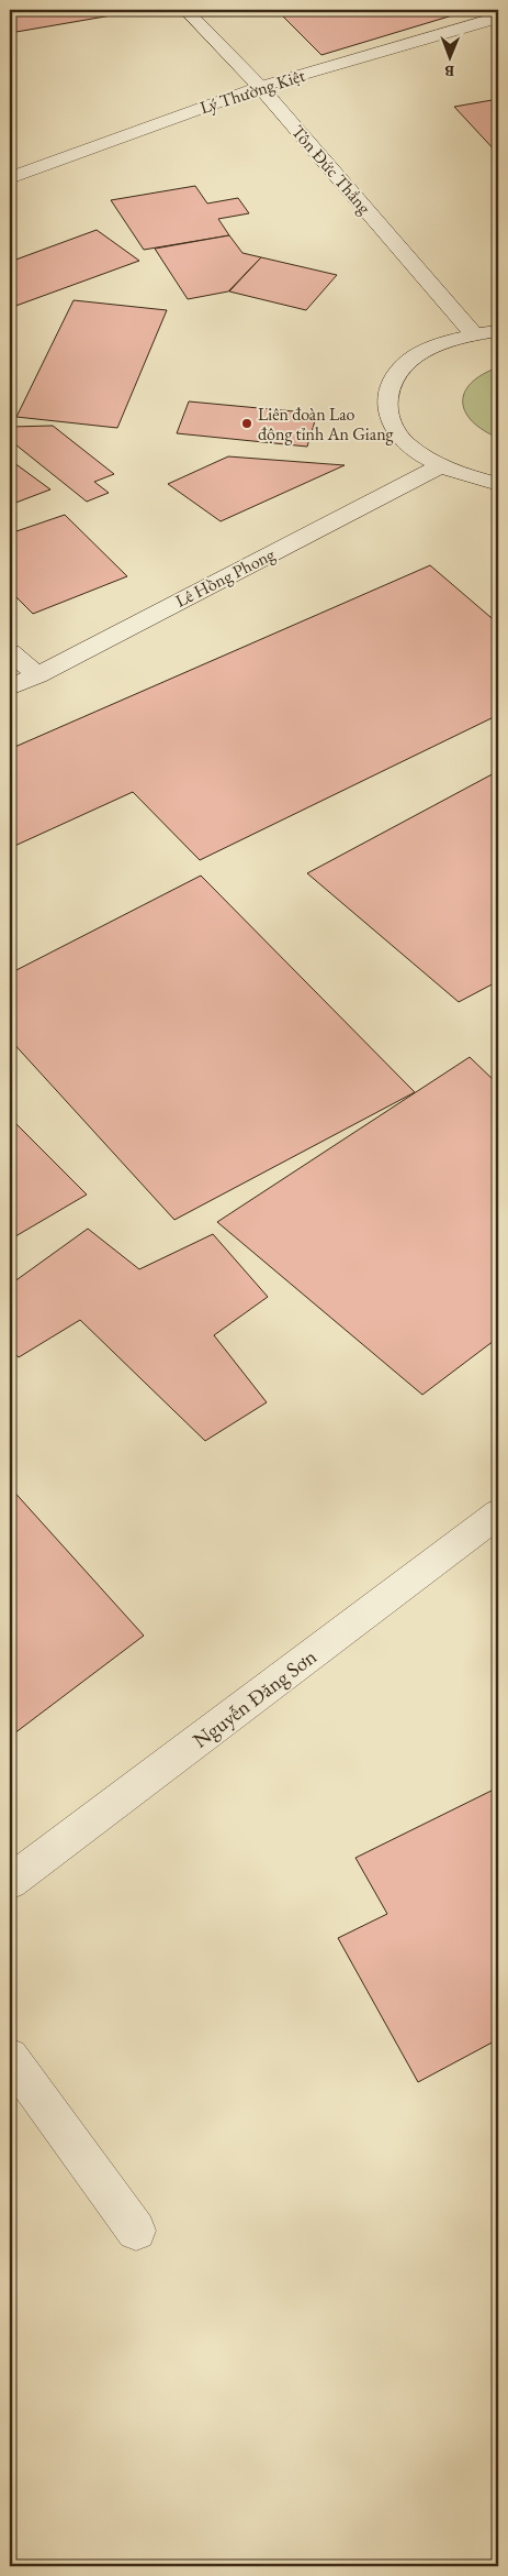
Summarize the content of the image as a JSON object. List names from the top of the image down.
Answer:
{
  "streets": {
    "street": [
      "Lý Thường Kiệt",
      "Tôn Đức Thắng",
      "Lê Hồng Phong",
      "Nguyễn Đăng Sơn"
    ]
  },
  "crossings": [
    ["Lý Thường Kiệt", "Tôn Đức Thắng"]
  ],
  "places": ["Liên đoàn Lao động tỉnh An Giang"],
  "north": "bottom"
}
